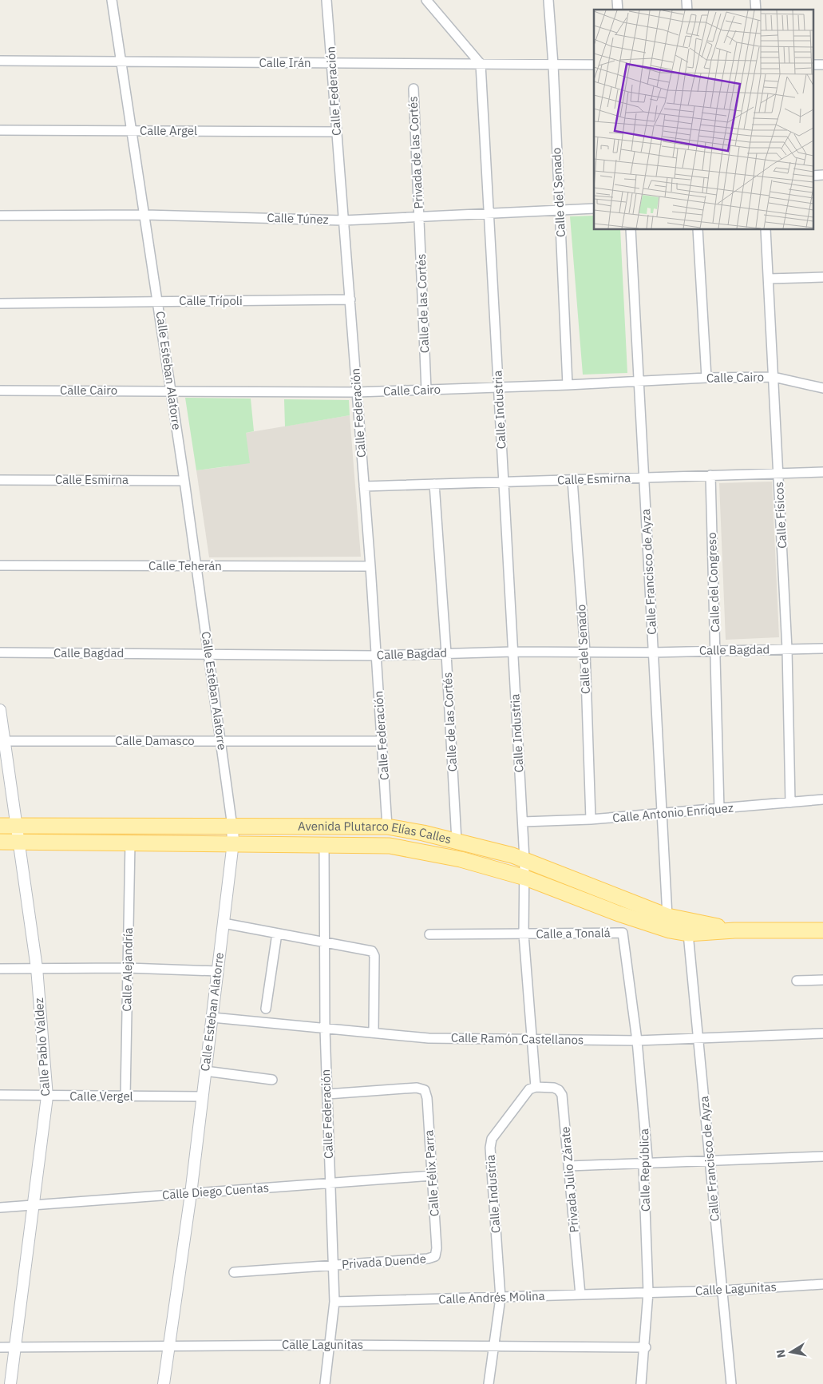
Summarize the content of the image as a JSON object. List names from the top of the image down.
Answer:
{
  "streets": {
    "main road": ["Avenida Plutarco Elías Calles"],
    "street": [
      "Calle Irán",
      "Calle Federación",
      "Calle Argel",
      "Privada de las Cortés",
      "Calle del Senado",
      "Calle Túnez",
      "Calle Trípoli",
      "Calle de las Cortés",
      "Calle Esteban Alatorre",
      "Calle Cairo",
      "Calle Industria",
      "Calle Esmirna",
      "Calle Físicos",
      "Calle Teherán",
      "Calle Francisco de Ayza",
      "Calle del Congreso",
      "Calle Bagdad",
      "Calle Damasco",
      "Calle Antonio Enríquez",
      "Calle a Tonalá",
      "Calle Alejandría",
      "Calle Ramón Castellanos",
      "Calle Pablo Valdez",
      "Calle Vergel",
      "Calle República",
      "Calle Félix Parra",
      "Privada Julio Zárate",
      "Calle Diego Cuentas",
      "Privada Duende",
      "Calle Lagunitas",
      "Calle Andrés Molina"
    ]
  },
  "crossings": [
    ["Calle Irán", "Calle Federación"],
    ["Calle Irán", "Calle del Senado"],
    ["Calle Irán", "Calle Esteban Alatorre"],
    ["Calle Irán", "Calle Industria"],
    ["Calle Federación", "Calle Argel"],
    ["Calle Federación", "Calle Túnez"],
    ["Calle Federación", "Calle Trípoli"],
    ["Calle Federación", "Calle Cairo"],
    ["Calle Federación", "Calle Esmirna"],
    ["Calle Federación", "Calle Teherán"],
    ["Calle Federación", "Calle Bagdad"],
    ["Calle Federación", "Calle Damasco"],
    ["Calle Federación", "Avenida Plutarco Elías Calles"],
    ["Calle Federación", "Calle Ramón Castellanos"],
    ["Calle Federación", "Calle Félix Parra"],
    ["Calle Federación", "Calle Diego Cuentas"],
    ["Calle Federación", "Privada Duende"],
    ["Calle Federación", "Calle Lagunitas"],
    ["Calle Federación", "Calle Andrés Molina"],
    ["Calle Argel", "Calle Esteban Alatorre"],
    ["Privada de las Cortés", "Calle Túnez"],
    ["Privada de las Cortés", "Calle de las Cortés"],
    ["Calle del Senado", "Calle Túnez"],
    ["Calle del Senado", "Calle Cairo"],
    ["Calle del Senado", "Calle Esmirna"],
    ["Calle del Senado", "Calle Bagdad"],
    ["Calle del Senado", "Calle Antonio Enríquez"],
    ["Calle Túnez", "Calle de las Cortés"],
    ["Calle Túnez", "Calle Esteban Alatorre"],
    ["Calle Túnez", "Calle Industria"],
    ["Calle Trípoli", "Calle Esteban Alatorre"],
    ["Calle de las Cortés", "Calle Cairo"],
    ["Calle de las Cortés", "Calle Esmirna"],
    ["Calle de las Cortés", "Calle Bagdad"],
    ["Calle de las Cortés", "Avenida Plutarco Elías Calles"],
    ["Calle Esteban Alatorre", "Calle Cairo"],
    ["Calle Esteban Alatorre", "Calle Esmirna"],
    ["Calle Esteban Alatorre", "Calle Teherán"],
    ["Calle Esteban Alatorre", "Calle Bagdad"],
    ["Calle Esteban Alatorre", "Calle Damasco"],
    ["Calle Esteban Alatorre", "Avenida Plutarco Elías Calles"],
    ["Calle Esteban Alatorre", "Calle Ramón Castellanos"],
    ["Calle Esteban Alatorre", "Calle Vergel"],
    ["Calle Esteban Alatorre", "Calle Diego Cuentas"],
    ["Calle Esteban Alatorre", "Calle Lagunitas"],
    ["Calle Cairo", "Calle Industria"],
    ["Calle Cairo", "Calle Físicos"],
    ["Calle Cairo", "Calle Francisco de Ayza"],
    ["Calle Industria", "Calle Esmirna"],
    ["Calle Industria", "Calle Bagdad"],
    ["Calle Industria", "Calle Antonio Enríquez"],
    ["Calle Industria", "Avenida Plutarco Elías Calles"],
    ["Calle Industria", "Calle a Tonalá"],
    ["Calle Industria", "Calle Ramón Castellanos"],
    ["Calle Industria", "Privada Julio Zárate"],
    ["Calle Industria", "Calle Lagunitas"],
    ["Calle Industria", "Calle Andrés Molina"],
    ["Calle Esmirna", "Calle Físicos"],
    ["Calle Esmirna", "Calle Francisco de Ayza"],
    ["Calle Esmirna", "Calle del Congreso"],
    ["Calle Físicos", "Calle Bagdad"],
    ["Calle Físicos", "Calle Antonio Enríquez"],
    ["Calle Francisco de Ayza", "Calle Bagdad"],
    ["Calle Francisco de Ayza", "Calle Antonio Enríquez"],
    ["Calle Francisco de Ayza", "Avenida Plutarco Elías Calles"],
    ["Calle Francisco de Ayza", "Calle Ramón Castellanos"],
    ["Calle Francisco de Ayza", "Calle Lagunitas"],
    ["Calle del Congreso", "Calle Bagdad"],
    ["Calle del Congreso", "Calle Antonio Enríquez"],
    ["Calle Damasco", "Calle Pablo Valdez"],
    ["Avenida Plutarco Elías Calles", "Calle Alejandría"],
    ["Avenida Plutarco Elías Calles", "Calle Pablo Valdez"],
    ["Calle a Tonalá", "Calle República"],
    ["Calle Alejandría", "Calle Vergel"],
    ["Calle Ramón Castellanos", "Calle República"],
    ["Calle Pablo Valdez", "Calle Vergel"],
    ["Calle Pablo Valdez", "Calle Diego Cuentas"],
    ["Calle Pablo Valdez", "Calle Lagunitas"],
    ["Calle República", "Calle Lagunitas"],
    ["Calle República", "Calle Andrés Molina"],
    ["Calle Félix Parra", "Calle Diego Cuentas"],
    ["Calle Félix Parra", "Privada Duende"],
    ["Privada Julio Zárate", "Calle Andrés Molina"],
    ["Calle Lagunitas", "Calle Andrés Molina"]
  ],
  "north": "left"
}
